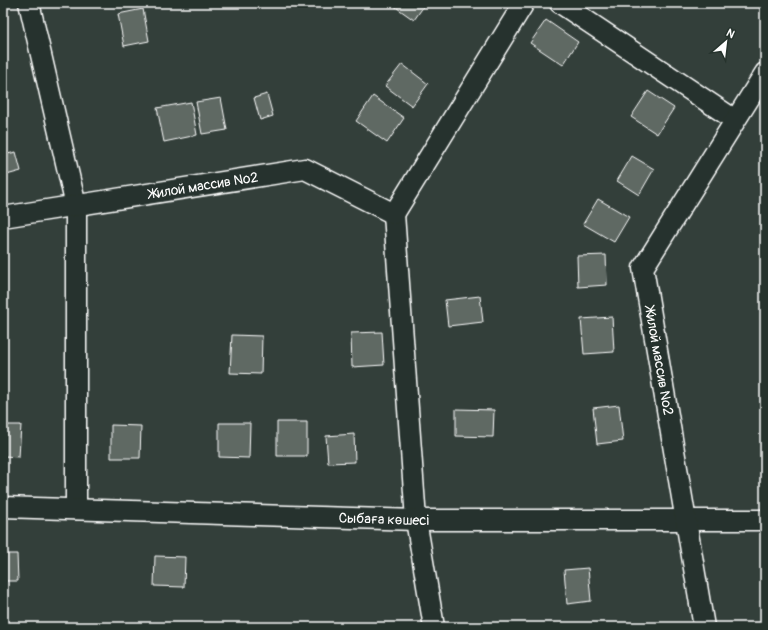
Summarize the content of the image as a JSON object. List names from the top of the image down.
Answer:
{
  "streets": {
    "street": ["Жилой массив №2", "Сыбаға көшесі"]
  },
  "crossings": [
    ["Жилой массив №2", "Сыбаға көшесі"]
  ],
  "north": "top right"
}
